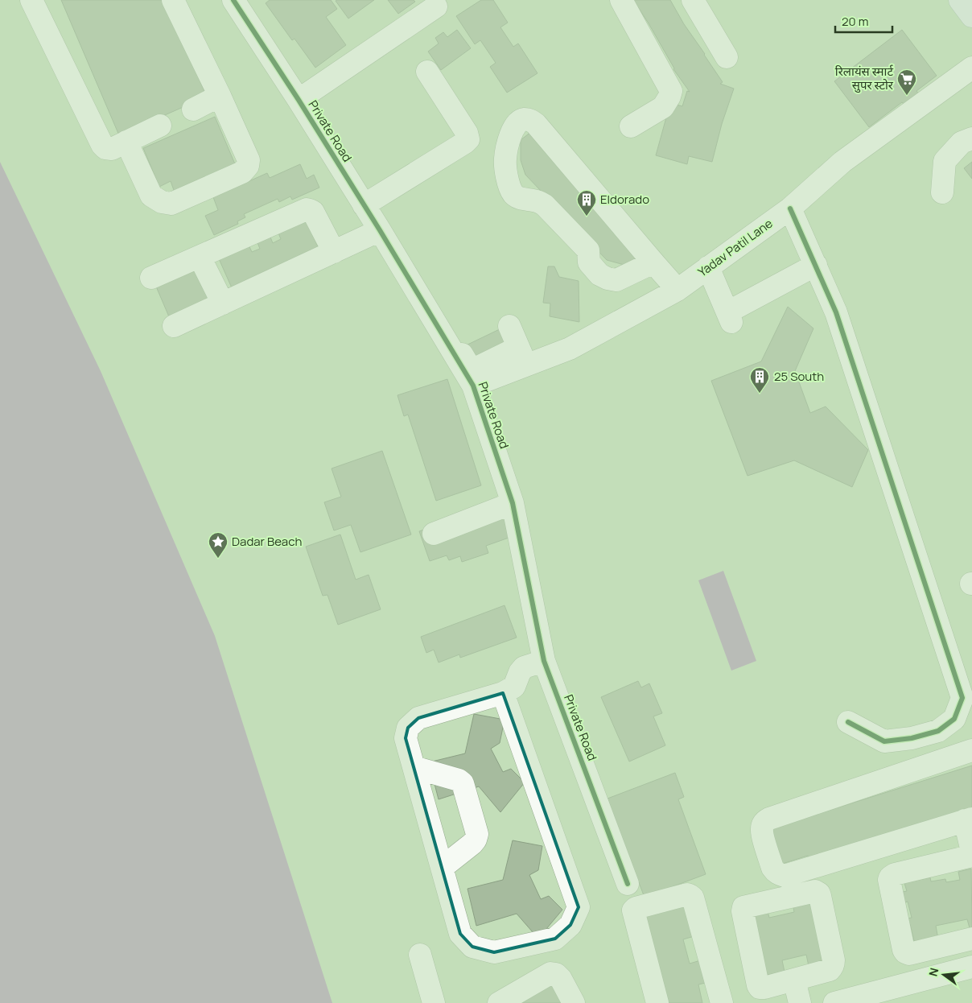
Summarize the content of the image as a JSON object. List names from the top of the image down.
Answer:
{
  "streets": {
    "street": ["Private Road", "Yadav Patil Lane"]
  },
  "crossings": [
    ["Private Road", "Yadav Patil Lane"]
  ],
  "places": {
    "supermarket": ["रिलायंस स्मार्ट सुपर स्टोर"],
    "building": ["Eldorado", "25 South"],
    "place": ["Dadar Beach"]
  },
  "scale_bar": "20 m",
  "north": "left"
}
